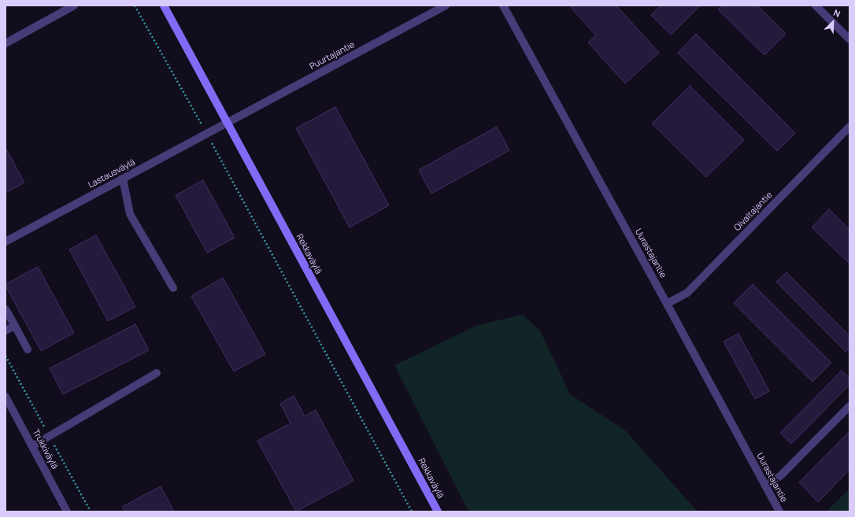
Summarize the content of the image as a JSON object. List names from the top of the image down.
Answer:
{
  "streets": {
    "street": [
      "Puurtajantie",
      "Lastausväylä",
      "Oivaltajantie",
      "Uurastajantie",
      "Rekkaväylä",
      "Trukkiväylä"
    ]
  },
  "crossings": [
    ["Puurtajantie", "Lastausväylä"],
    ["Puurtajantie", "Rekkaväylä"],
    ["Lastausväylä", "Rekkaväylä"],
    ["Oivaltajantie", "Uurastajantie"]
  ],
  "north": "top right"
}
